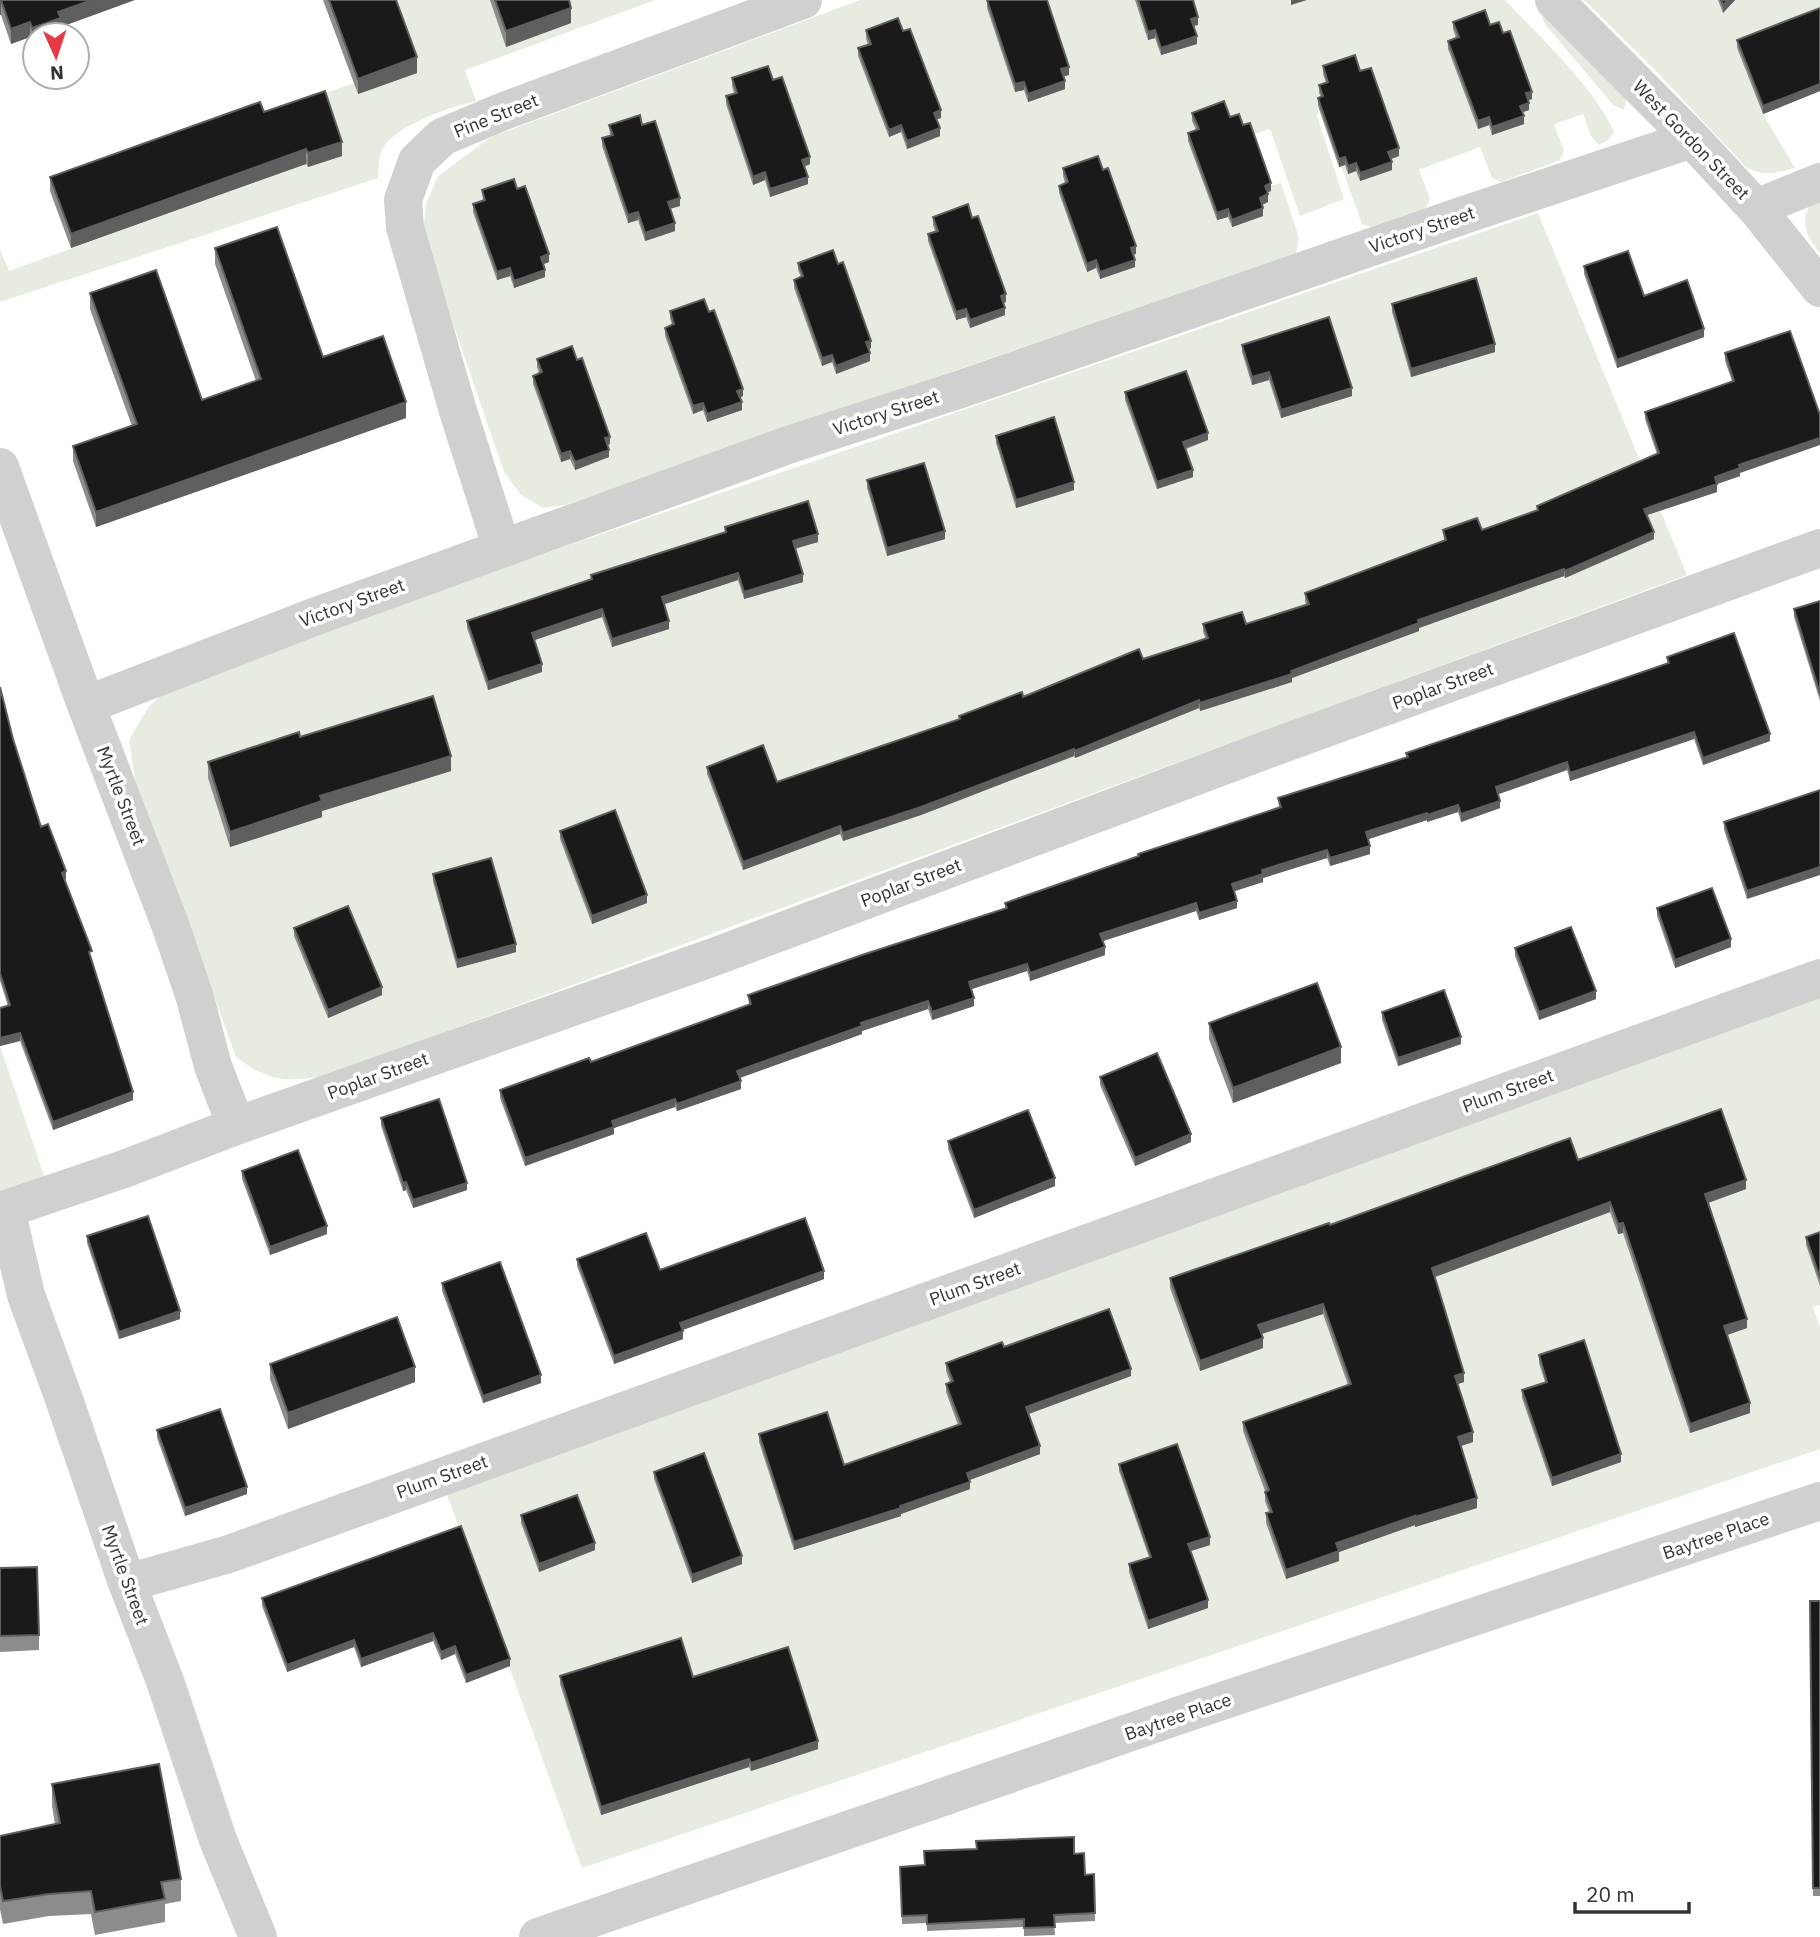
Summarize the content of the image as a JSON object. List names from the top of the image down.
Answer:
{
  "streets": {
    "street": [
      "Pine Street",
      "West Gordon Street",
      "Victory Street",
      "Poplar Street",
      "Myrtle Street",
      "Plum Street",
      "Baytree Place"
    ]
  },
  "crossings": [
    ["Pine Street", "Victory Street"],
    ["West Gordon Street", "Victory Street"],
    ["Victory Street", "Myrtle Street"],
    ["Poplar Street", "Myrtle Street"],
    ["Myrtle Street", "Plum Street"]
  ],
  "scale_bar": "20 m",
  "north": "bottom"
}
